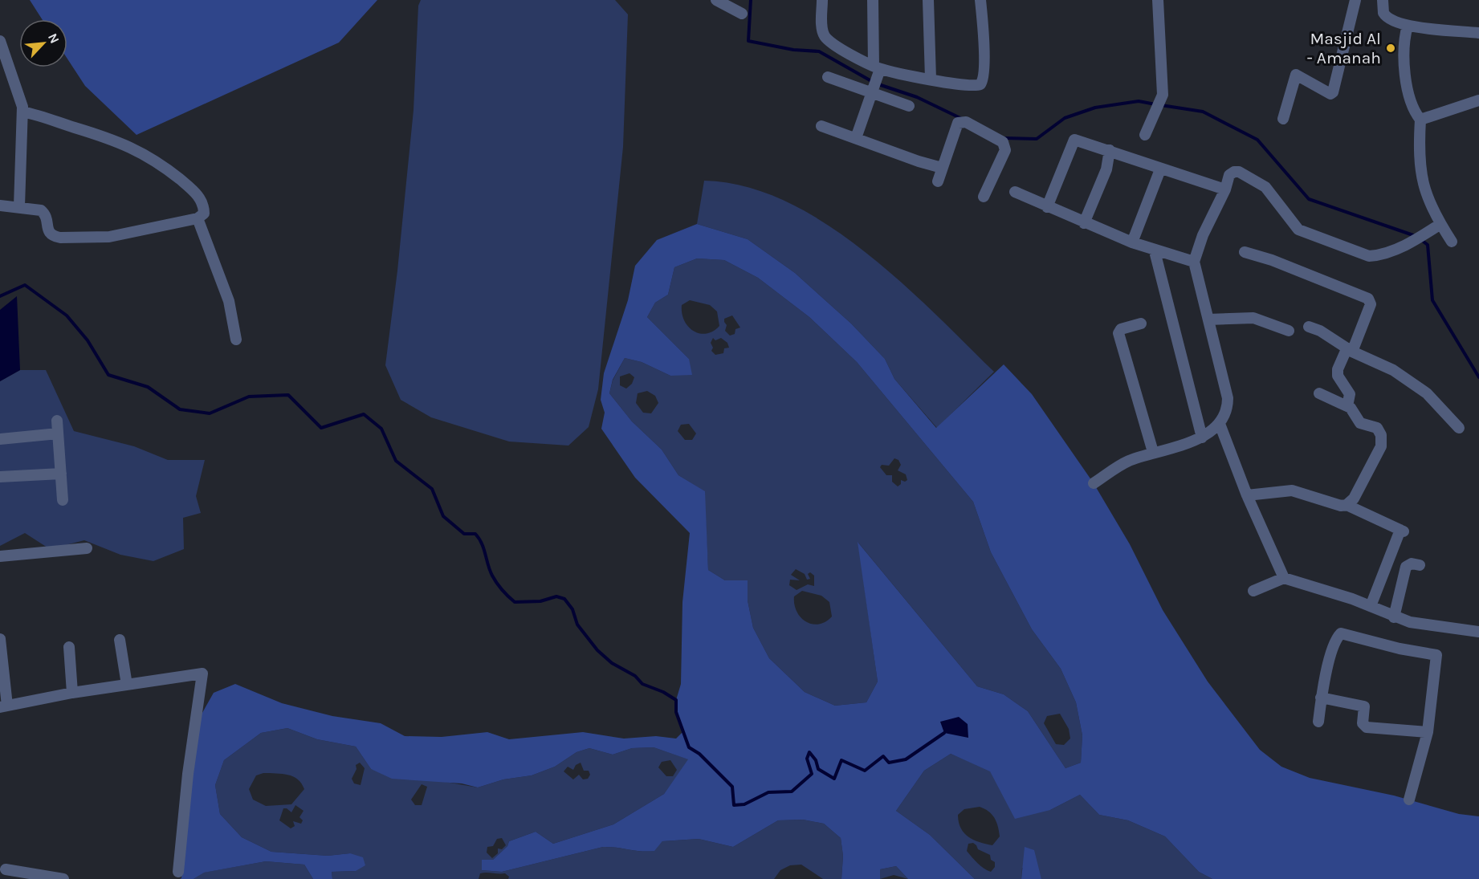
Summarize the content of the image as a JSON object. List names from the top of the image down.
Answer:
{
  "places": ["Masjid Al - Amanah"],
  "north": "top right"
}
